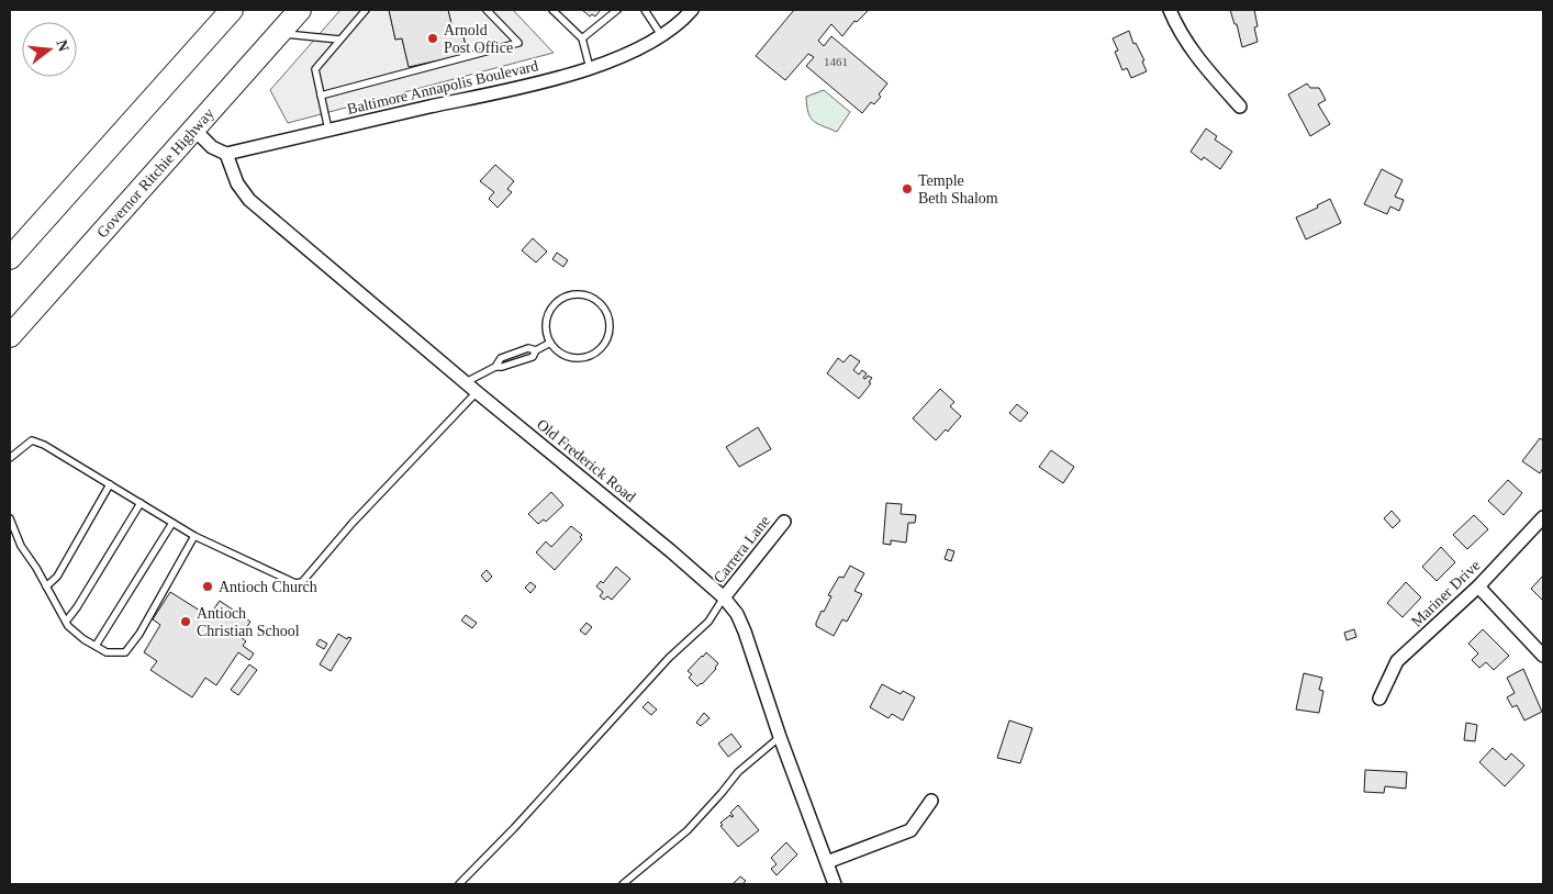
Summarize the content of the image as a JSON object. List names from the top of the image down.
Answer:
{
  "streets": {
    "highway": ["Governor Ritchie Highway"],
    "street": [
      "Baltimore Annapolis Boulevard",
      "Old Frederick Road",
      "Carrera Lane",
      "Mariner Drive"
    ]
  },
  "crossings": [
    ["Baltimore Annapolis Boulevard", "Old Frederick Road"],
    ["Old Frederick Road", "Carrera Lane"]
  ],
  "places": [
    "Arnold Post Office",
    "Temple Beth Shalom",
    "Antioch Church",
    "Antioch Christian School"
  ],
  "house_numbers": ["1461"],
  "north": "right"
}
